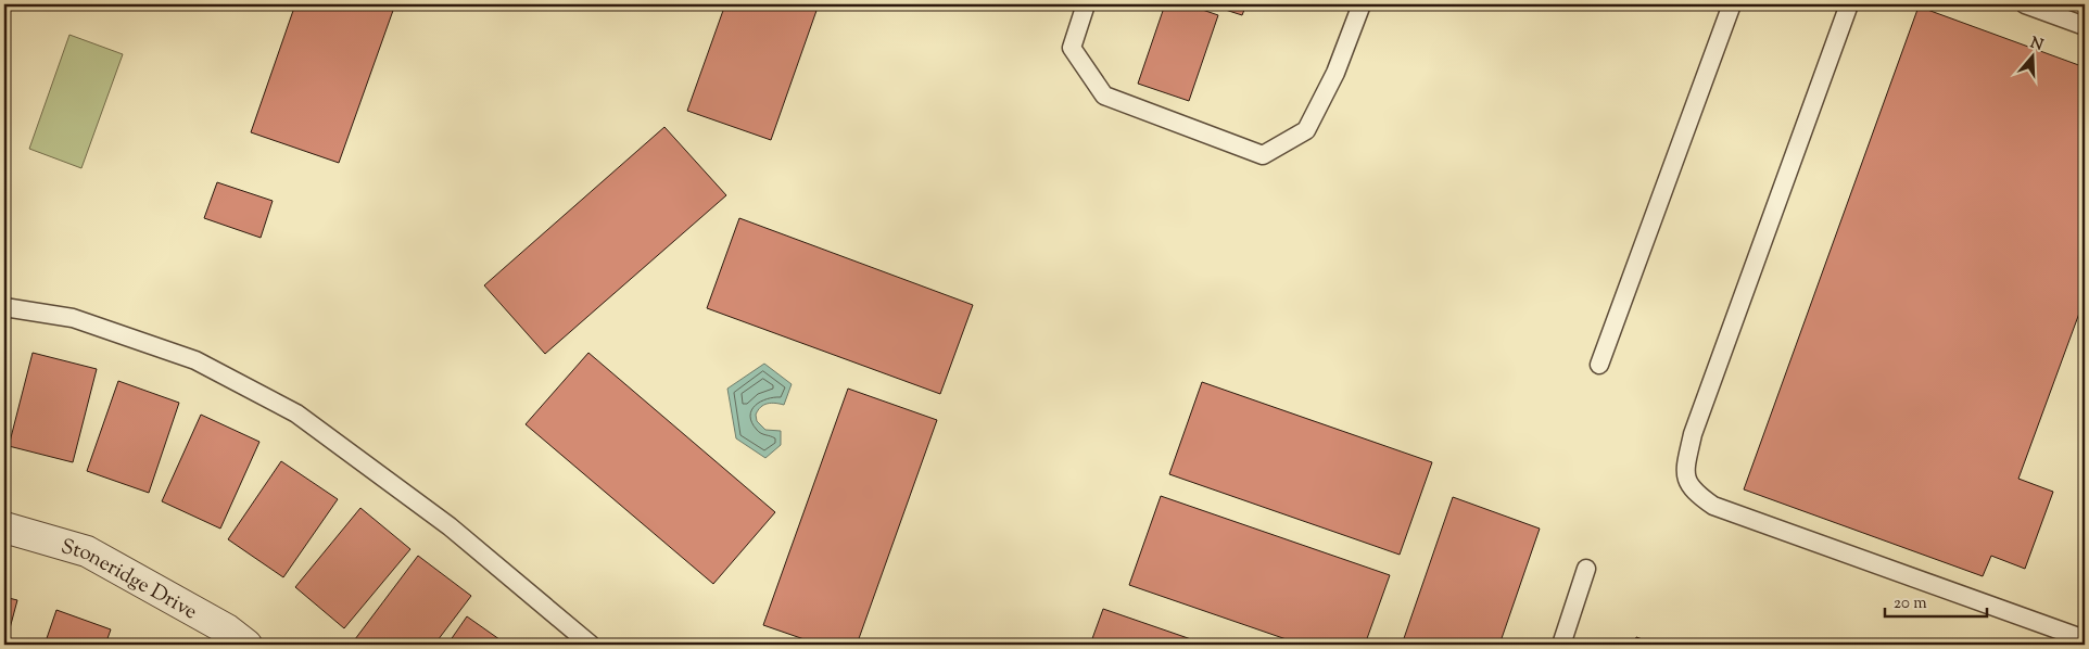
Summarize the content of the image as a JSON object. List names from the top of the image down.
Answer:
{
  "streets": {
    "street": ["Stoneridge Drive"]
  },
  "scale_bar": "20 m",
  "north": "top"
}
